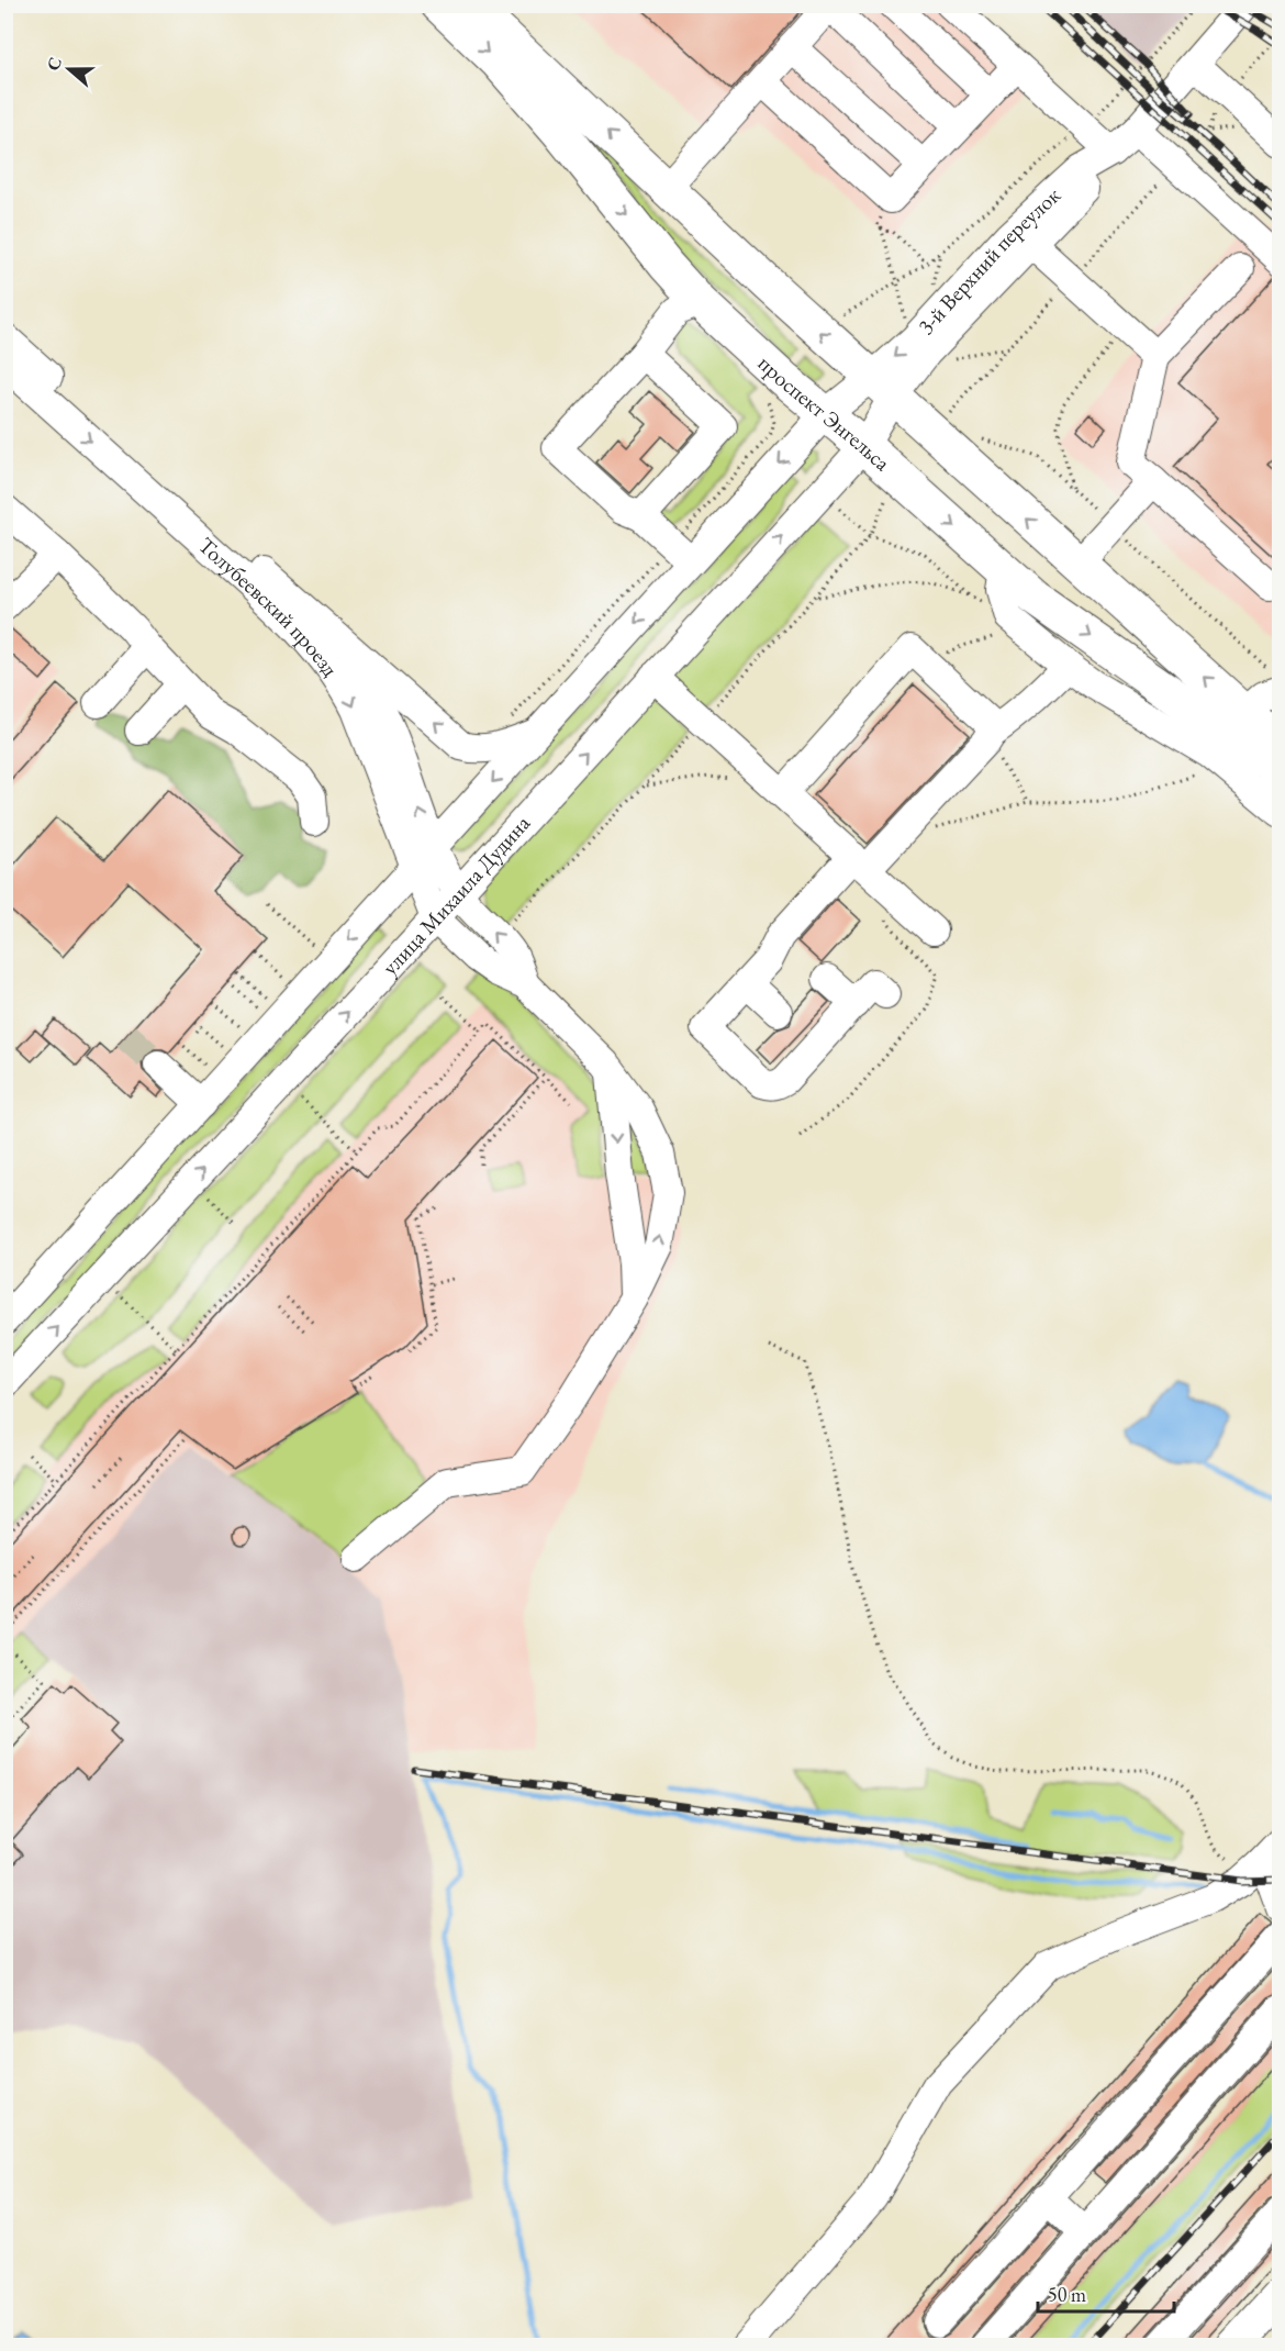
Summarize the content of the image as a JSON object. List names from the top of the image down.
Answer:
{
  "streets": {
    "main road": ["проспект Энгельса"],
    "street": ["3-й Верхний переулок", "Толубеевский проезд", "улица Михаила Дудина"]
  },
  "crossings": [
    ["3-й Верхний переулок", "проспект Энгельса"],
    ["3-й Верхний переулок", "улица Михаила Дудина"],
    ["проспект Энгельса", "улица Михаила Дудина"],
    ["Толубеевский проезд", "улица Михаила Дудина"]
  ],
  "scale_bar": "50 m",
  "north": "left"
}
